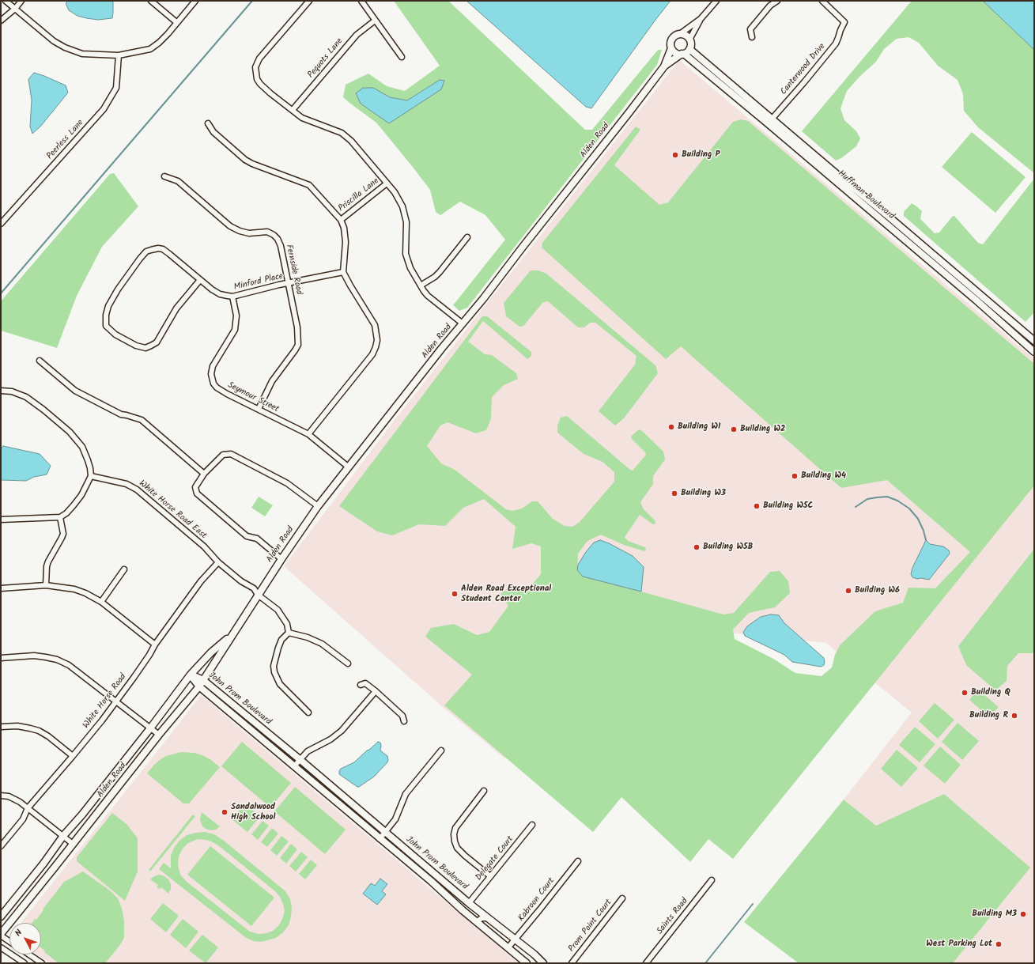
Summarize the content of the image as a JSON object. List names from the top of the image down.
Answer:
{
  "streets": {
    "street": [
      "Pequots Lane",
      "Canterwood Drive",
      "Peerless Lane",
      "Alden Road",
      "Priscilla Lane",
      "Huffman Boulevard",
      "Fernside Road",
      "Minford Place",
      "Seymour Street",
      "White Horse Road East",
      "John Prom Boulevard",
      "White Horse Road",
      "Delegate Court",
      "Kabroon Court",
      "Saints Road",
      "Prom Point Court"
    ]
  },
  "crossings": [
    ["Canterwood Drive", "Huffman Boulevard"],
    ["Alden Road", "Huffman Boulevard"],
    ["Alden Road", "Seymour Street"],
    ["Alden Road", "White Horse Road East"],
    ["Alden Road", "John Prom Boulevard"],
    ["Fernside Road", "Minford Place"],
    ["Fernside Road", "Seymour Street"],
    ["Minford Place", "Seymour Street"],
    ["White Horse Road East", "White Horse Road"],
    ["John Prom Boulevard", "Delegate Court"],
    ["John Prom Boulevard", "Kabroon Court"]
  ],
  "places": [
    "Building P",
    "Building W1",
    "Building W2",
    "Building W4",
    "Building W3",
    "Building W5C",
    "Building W5B",
    "Building W6",
    "Alden Road Exceptional Student Center",
    "Building Q",
    "Building R",
    "Sandalwood High School",
    "Building M3",
    "West Parking Lot"
  ],
  "north": "top left"
}
